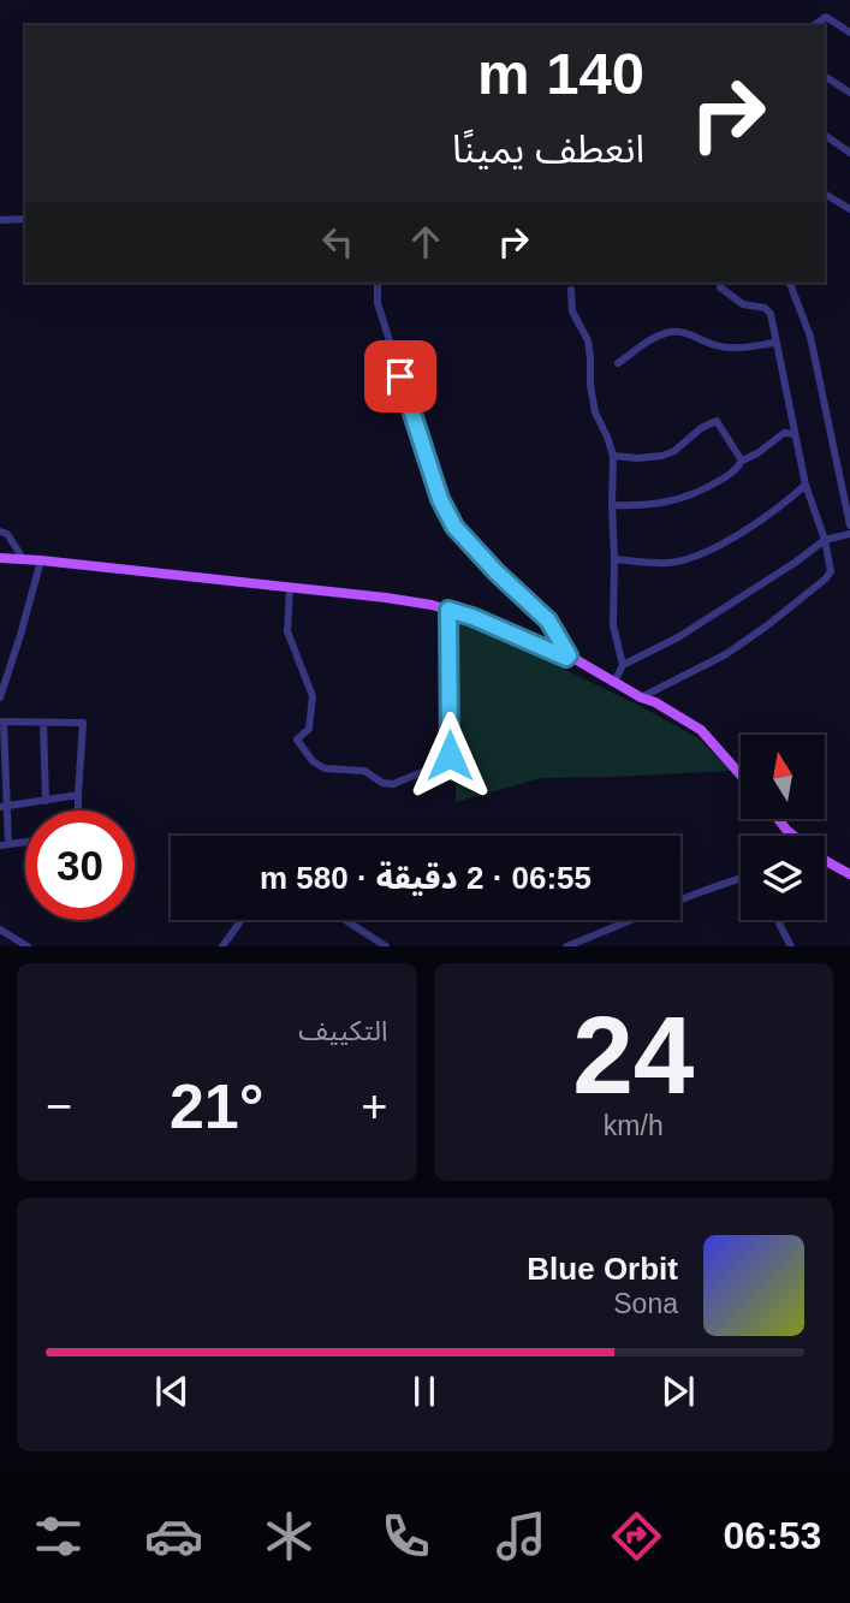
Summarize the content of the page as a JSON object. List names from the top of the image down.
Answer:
{
  "north": "top",
  "page": {
    "turn": ["140 m", "انعطف يمينًا"],
    "limit": "30",
    "trip": "06:55 · 2 دقيقة · 580 m",
    "tile": [
      ["24", "km/h"],
      "التكييف"
    ],
    "heat": ["−", "21°", "+"],
    "song": ["Blue Orbit", "Sona"],
    "tabs": "06:53"
  }
}
